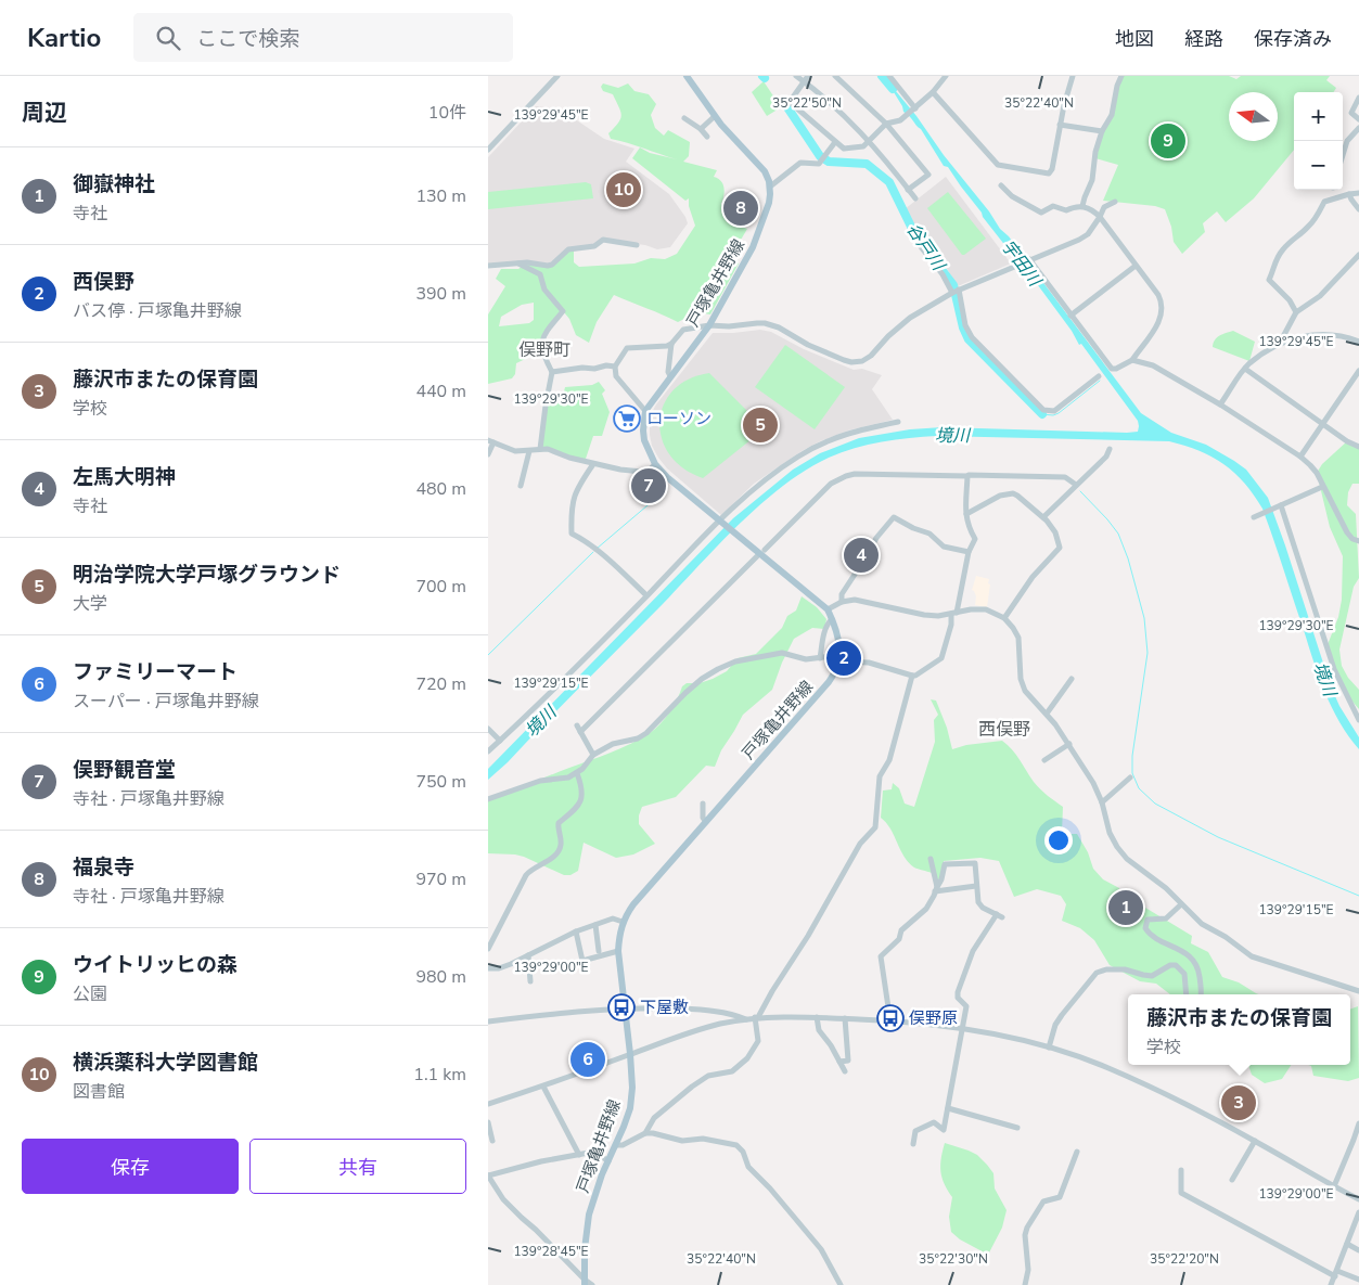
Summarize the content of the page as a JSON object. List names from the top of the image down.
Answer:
{
  "streets": {
    "main road": ["戸塚亀井野線"]
  },
  "districts": ["俣野町", "西俣野"],
  "water": ["谷戸川", "宇田川", "境川"],
  "places": {
    "supermarket": ["ローソン"],
    "bus stop": ["下屋敷", "俣野原"]
  },
  "north": "left",
  "page": {
    "header": "Kartio",
    "search": "ここで検索",
    "nav": ["地図", "経路", "保存済み"],
    "heading": ["周辺", "10件"],
    "map_buttons": ["+", "−"],
    "pins": [
      "9",
      "10",
      "8",
      "5",
      "7",
      "4",
      "2",
      "1",
      "6",
      "3"
    ],
    "list": [
      {
        "mark": "1",
        "name": "御嶽神社",
        "note": "寺社",
        "value": "130 m"
      },
      {
        "mark": "2",
        "name": "西俣野",
        "note": "バス停 · 戸塚亀井野線",
        "value": "390 m"
      },
      {
        "mark": "3",
        "name": "藤沢市またの保育園",
        "note": "学校",
        "value": "440 m"
      },
      {
        "mark": "4",
        "name": "左馬大明神",
        "note": "寺社",
        "value": "480 m"
      },
      {
        "mark": "5",
        "name": "明治学院大学戸塚グラウンド",
        "note": "大学",
        "value": "700 m"
      },
      {
        "mark": "6",
        "name": "ファミリーマート",
        "note": "スーパー · 戸塚亀井野線",
        "value": "720 m"
      },
      {
        "mark": "7",
        "name": "俣野観音堂",
        "note": "寺社 · 戸塚亀井野線",
        "value": "750 m"
      },
      {
        "mark": "8",
        "name": "福泉寺",
        "note": "寺社 · 戸塚亀井野線",
        "value": "970 m"
      },
      {
        "mark": "9",
        "name": "ウイトリッヒの森",
        "note": "公園",
        "value": "980 m"
      },
      {
        "mark": "10",
        "name": "横浜薬科大学図書館",
        "note": "図書館",
        "value": "1.1 km"
      }
    ],
    "popup": ["藤沢市またの保育園", "学校"],
    "buttons": ["保存", "共有"]
  },
  "coordinates": [
    "35°22'40\"N",
    "35°22'50\"N",
    "139°29'45\"E",
    "139°29'30\"E",
    "139°29'15\"E",
    "139°29'00\"E",
    "139°28'45\"E",
    "35°22'30\"N",
    "35°22'20\"N"
  ]
}
